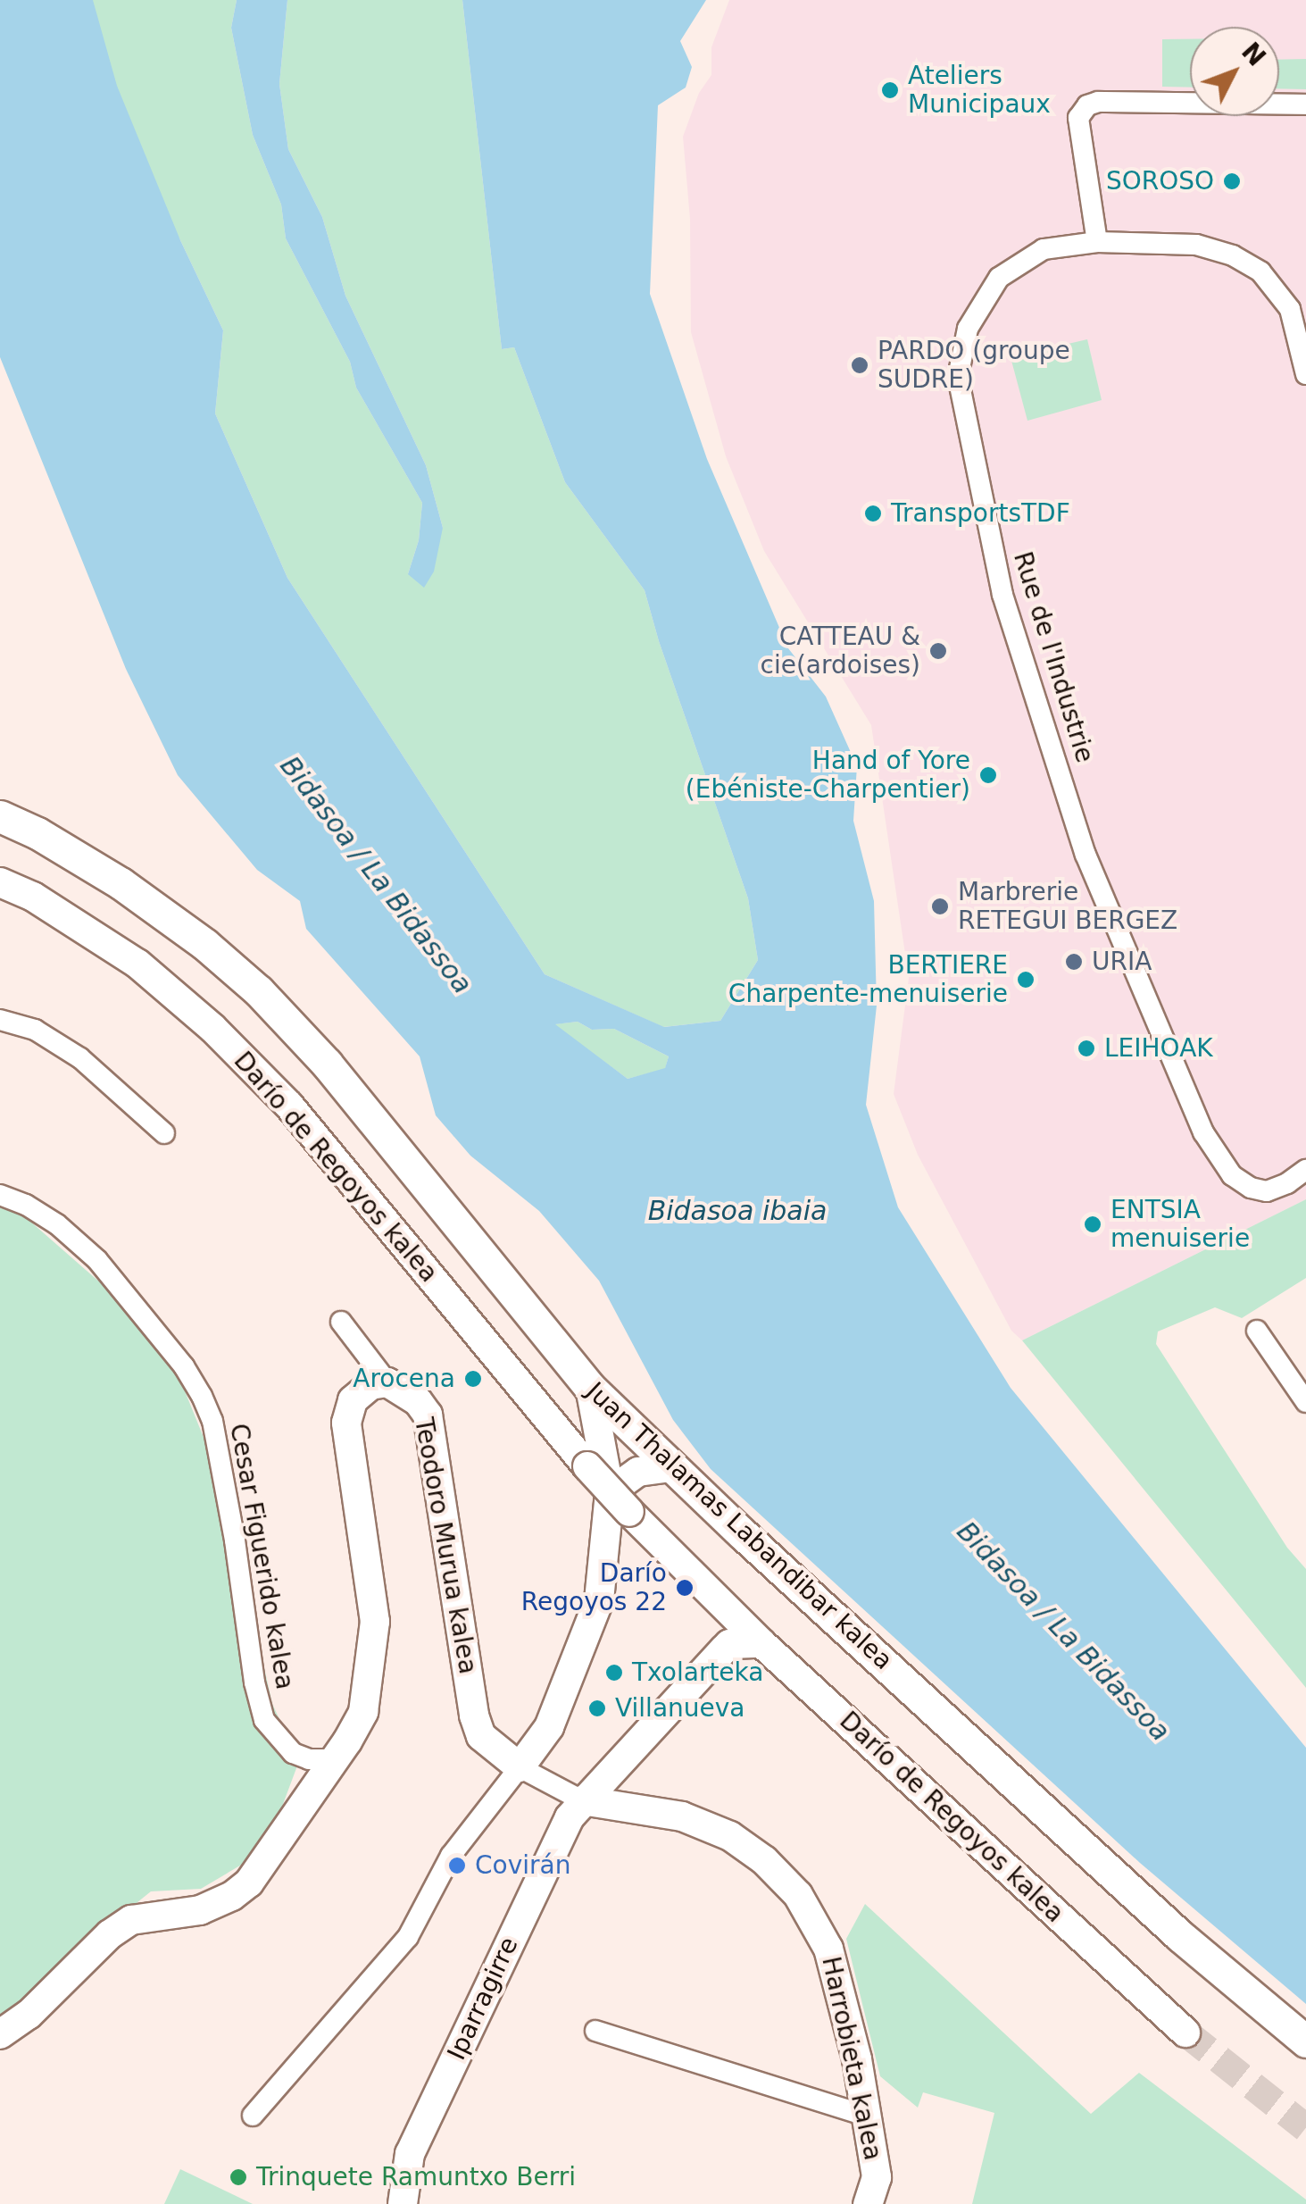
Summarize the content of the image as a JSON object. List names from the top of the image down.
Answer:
{
  "streets": {
    "main road": ["Juan Thalamas Labandibar kalea"],
    "street": [
      "Rue de l'Industrie",
      "Darío de Regoyos kalea",
      "Teodoro Murua kalea",
      "Cesar Figuerido kalea",
      "Iparragirre",
      "Harrobieta kalea"
    ]
  },
  "crossings": [
    ["Iparragirre", "Harrobieta kalea"]
  ],
  "water": ["Bidasoa / La Bidassoa", "Bidasoa ibaia"],
  "places": [
    "Ateliers Municipaux",
    "SOROSO",
    "PARDO (groupe SUDRE)",
    "TransportsTDF",
    "CATTEAU & cie(ardoises)",
    "Hand of Yore (Ebéniste-Charpentier)",
    "Marbrerie RETEGUI BERGEZ",
    "URIA",
    "BERTIERE Charpente-menuiserie",
    "LEIHOAK",
    "ENTSIA menuiserie",
    "Arocena",
    "Darío Regoyos 22",
    "Txolarteka",
    "Villanueva",
    "Covirán",
    "Trinquete Ramuntxo Berri"
  ],
  "north": "top right"
}
